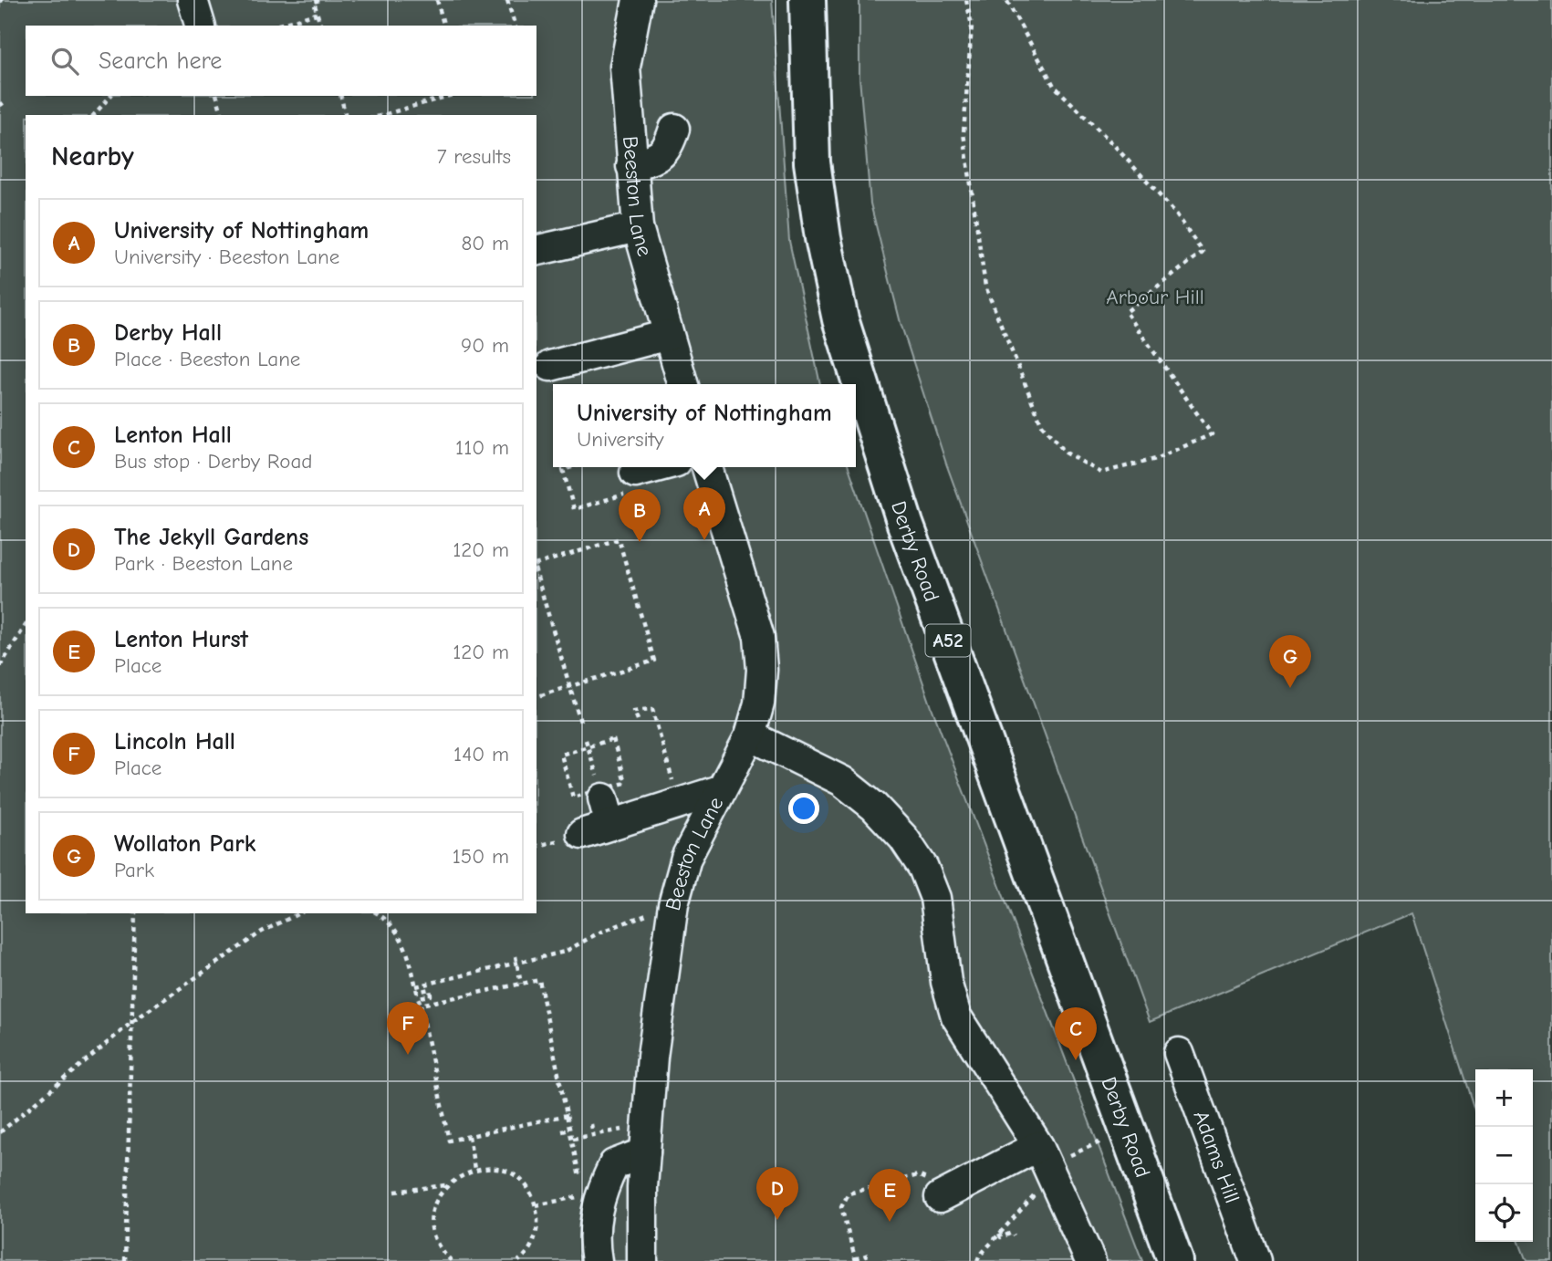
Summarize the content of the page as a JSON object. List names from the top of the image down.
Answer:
{
  "streets": {
    "highway": ["Derby Road", "A52"],
    "street": ["Beeston Lane", "Adams Hill"]
  },
  "parks": ["Arbour Hill"],
  "page": {
    "search": "Search here",
    "heading": ["Nearby", "7 results"],
    "list": [
      {
        "mark": "A",
        "name": "University of Nottingham",
        "note": "University · Beeston Lane",
        "value": "80 m"
      },
      {
        "mark": "B",
        "name": "Derby Hall",
        "note": "Place · Beeston Lane",
        "value": "90 m"
      },
      {
        "mark": "C",
        "name": "Lenton Hall",
        "note": "Bus stop · Derby Road",
        "value": "110 m"
      },
      {
        "mark": "D",
        "name": "The Jekyll Gardens",
        "note": "Park · Beeston Lane",
        "value": "120 m"
      },
      {
        "mark": "E",
        "name": "Lenton Hurst",
        "note": "Place",
        "value": "120 m"
      },
      {
        "mark": "F",
        "name": "Lincoln Hall",
        "note": "Place",
        "value": "140 m"
      },
      {
        "mark": "G",
        "name": "Wollaton Park",
        "note": "Park",
        "value": "150 m"
      }
    ],
    "popup": ["University of Nottingham", "University"],
    "pins": [
      "A",
      "B",
      "G",
      "F",
      "C",
      "D",
      "E"
    ],
    "map_buttons": ["+", "−"]
  }
}
